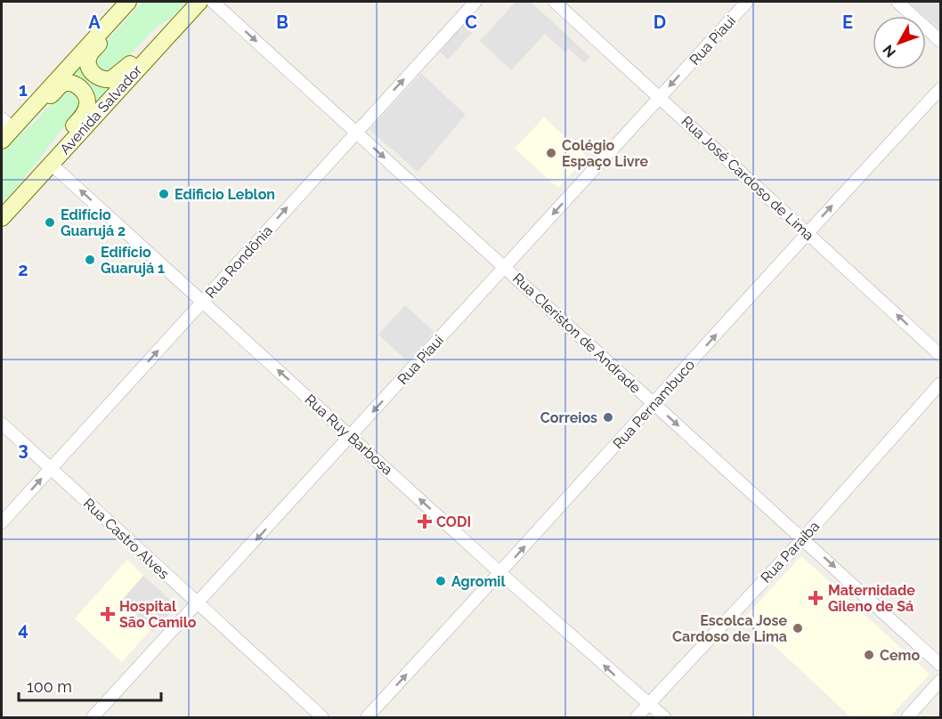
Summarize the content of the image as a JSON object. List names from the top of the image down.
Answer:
{
  "streets": {
    "main road": ["Avenida Salvador"],
    "street": [
      "Rua Piaui",
      "Rua José Cardoso de Lima",
      "Rua Rondônia",
      "Rua Cleriston de Andrade",
      "Rua Pernambuco",
      "Rua Ruy Barbosa",
      "Rua Castro Alves",
      "Rua Paraíba"
    ]
  },
  "crossings": [
    ["Rua Piaui", "Rua José Cardoso de Lima"],
    ["Rua Piaui", "Rua Cleriston de Andrade"],
    ["Rua Piaui", "Rua Ruy Barbosa"],
    ["Rua Piaui", "Rua Castro Alves"],
    ["Avenida Salvador", "Rua Ruy Barbosa"],
    ["Rua José Cardoso de Lima", "Rua Pernambuco"],
    ["Rua Rondônia", "Rua Cleriston de Andrade"],
    ["Rua Rondônia", "Rua Ruy Barbosa"],
    ["Rua Rondônia", "Rua Castro Alves"],
    ["Rua Cleriston de Andrade", "Rua Pernambuco"],
    ["Rua Cleriston de Andrade", "Rua Paraíba"],
    ["Rua Pernambuco", "Rua Ruy Barbosa"],
    ["Rua Ruy Barbosa", "Rua Paraíba"]
  ],
  "one_way": [
    "Rua Piaui",
    "Rua Rondônia",
    "Rua Cleriston de Andrade",
    "Rua Pernambuco",
    "Rua Ruy Barbosa"
  ],
  "places": {
    "other": [
      "Colégio Espaço Livre",
      "Edificio Leblon",
      "Edifício Guarujá 2",
      "Edifício Guarujá 1",
      "Correios",
      "Agromil",
      "Escolca Jose Cardoso de Lima",
      "Cemo"
    ],
    "health": ["CODI", "Maternidade Gileno de Sá", "Hospital São Camilo"]
  },
  "scale_bar": "100 m",
  "north": "bottom left",
  "grid": {
    "columns": [
      "A",
      "B",
      "C",
      "D",
      "E"
    ],
    "rows": [
      "1",
      "2",
      "3",
      "4"
    ]
  }
}
